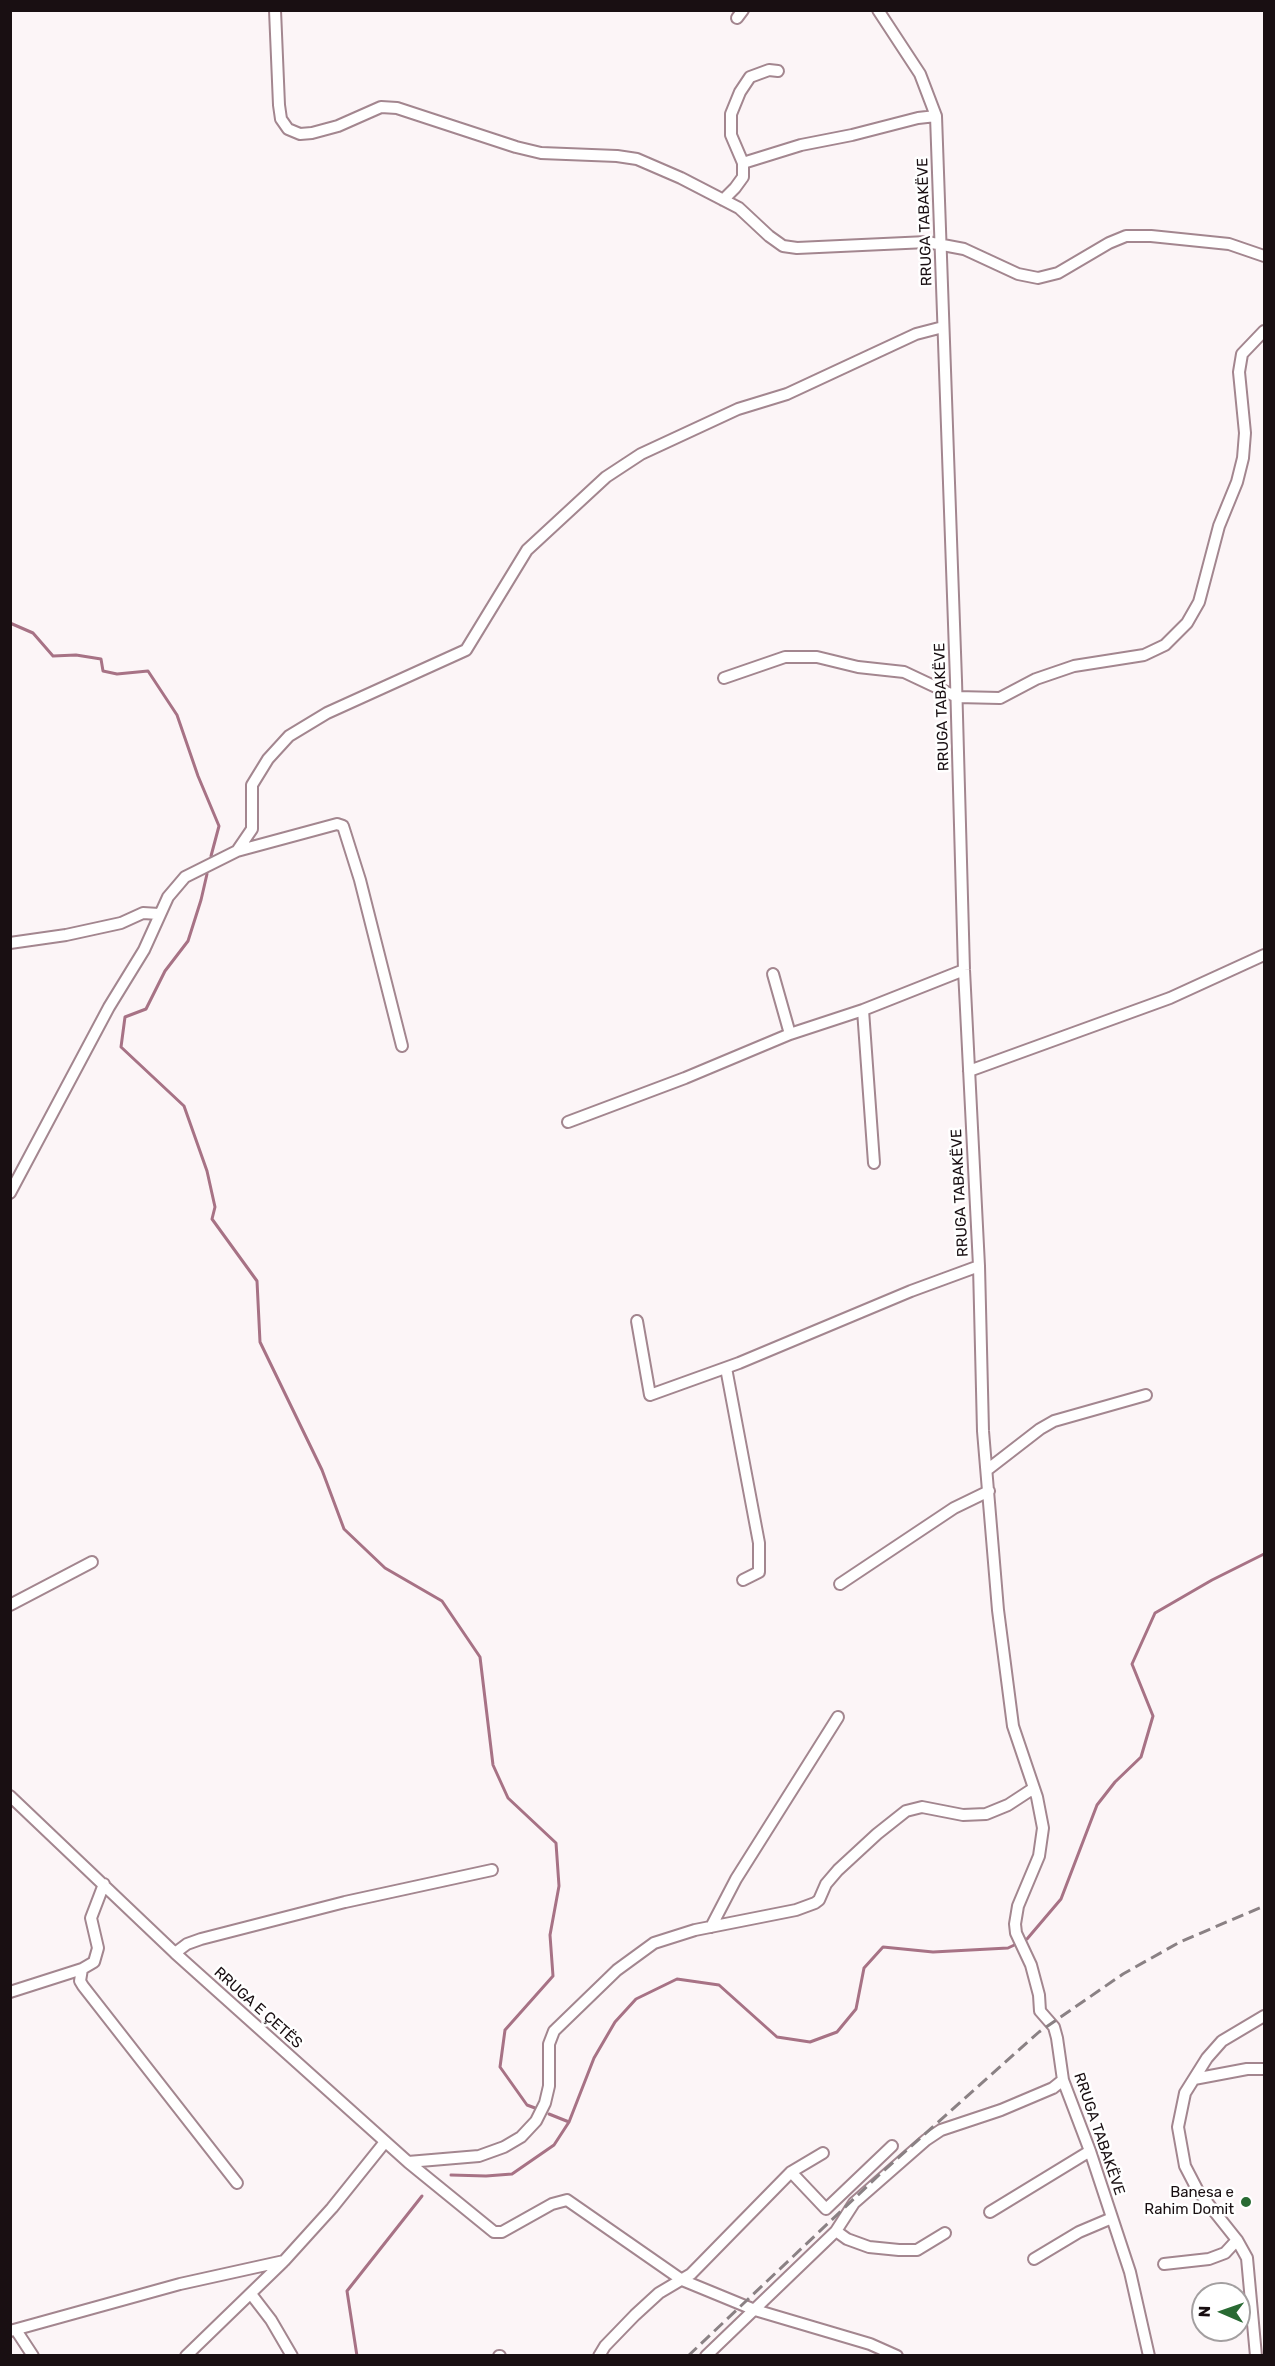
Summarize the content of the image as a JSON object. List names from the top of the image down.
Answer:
{
  "streets": {
    "street": ["RRUGA TABAKËVE", "RRUGA E ÇETËS"]
  },
  "places": ["Banesa e Rahim Domit"],
  "north": "left"
}
